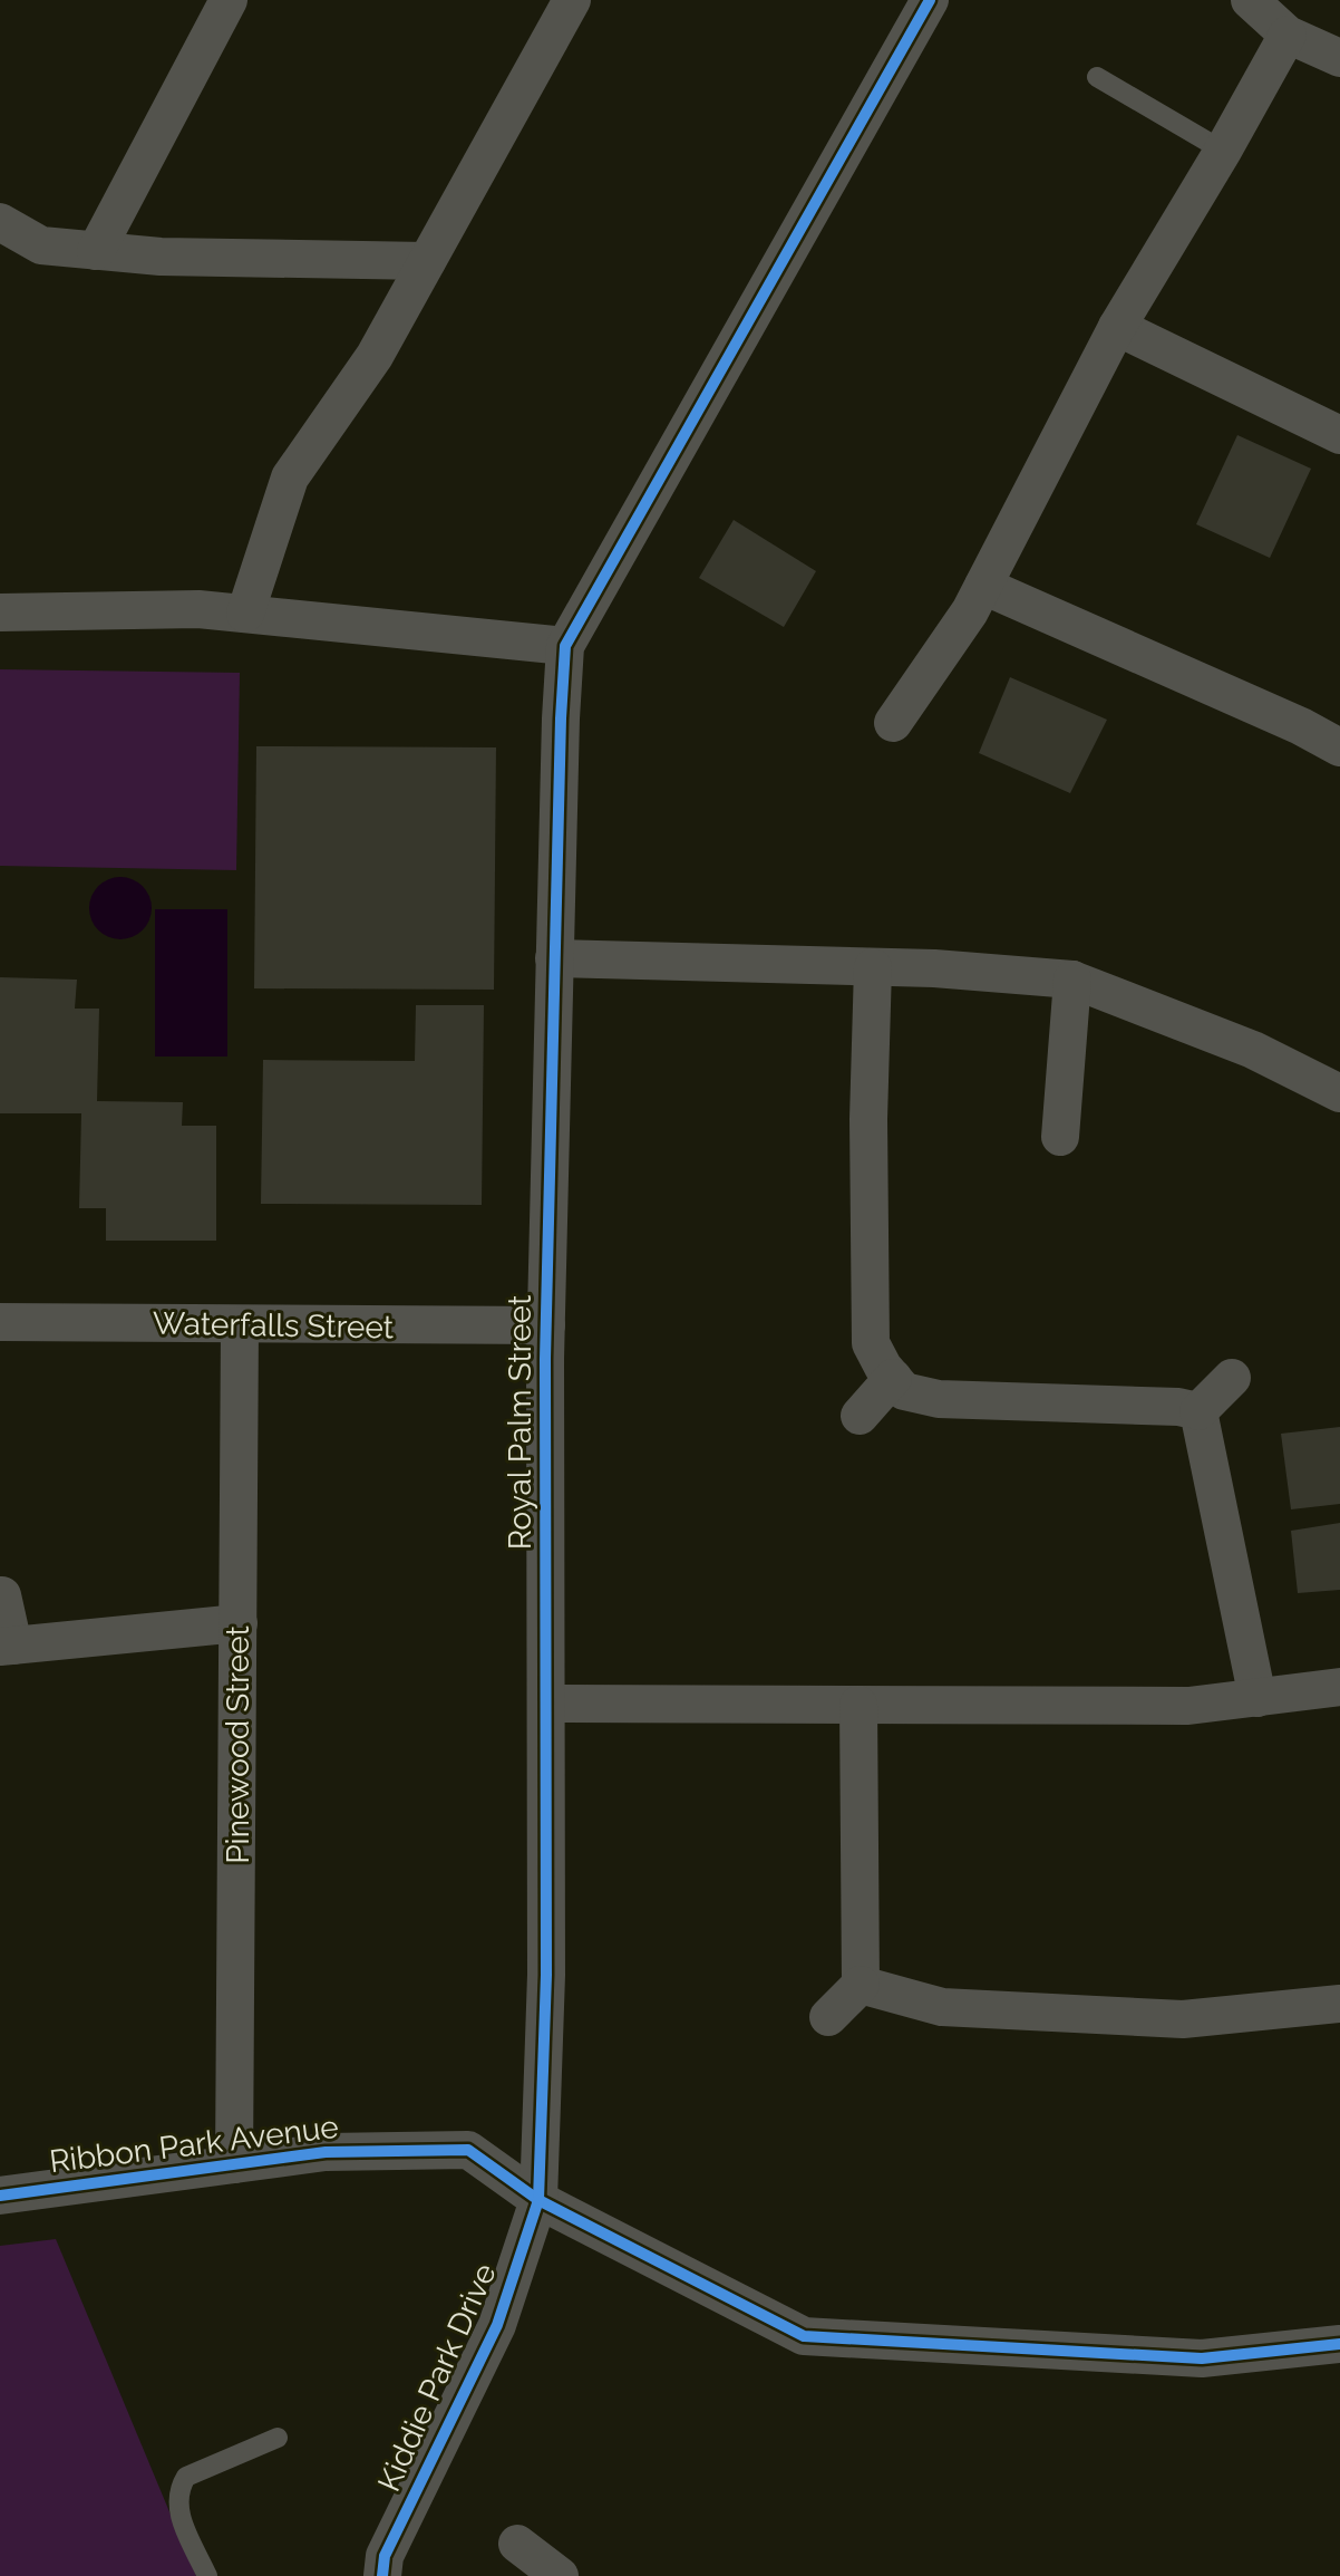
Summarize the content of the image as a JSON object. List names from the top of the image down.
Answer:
{
  "streets": {
    "street": [
      "Waterfalls Street",
      "Royal Palm Street",
      "Pinewood Street",
      "Ribbon Park Avenue",
      "Kiddie Park Drive"
    ]
  },
  "crossings": [
    ["Waterfalls Street", "Royal Palm Street"],
    ["Waterfalls Street", "Pinewood Street"],
    ["Royal Palm Street", "Ribbon Park Avenue"],
    ["Royal Palm Street", "Kiddie Park Drive"],
    ["Pinewood Street", "Ribbon Park Avenue"],
    ["Ribbon Park Avenue", "Kiddie Park Drive"]
  ]
}
